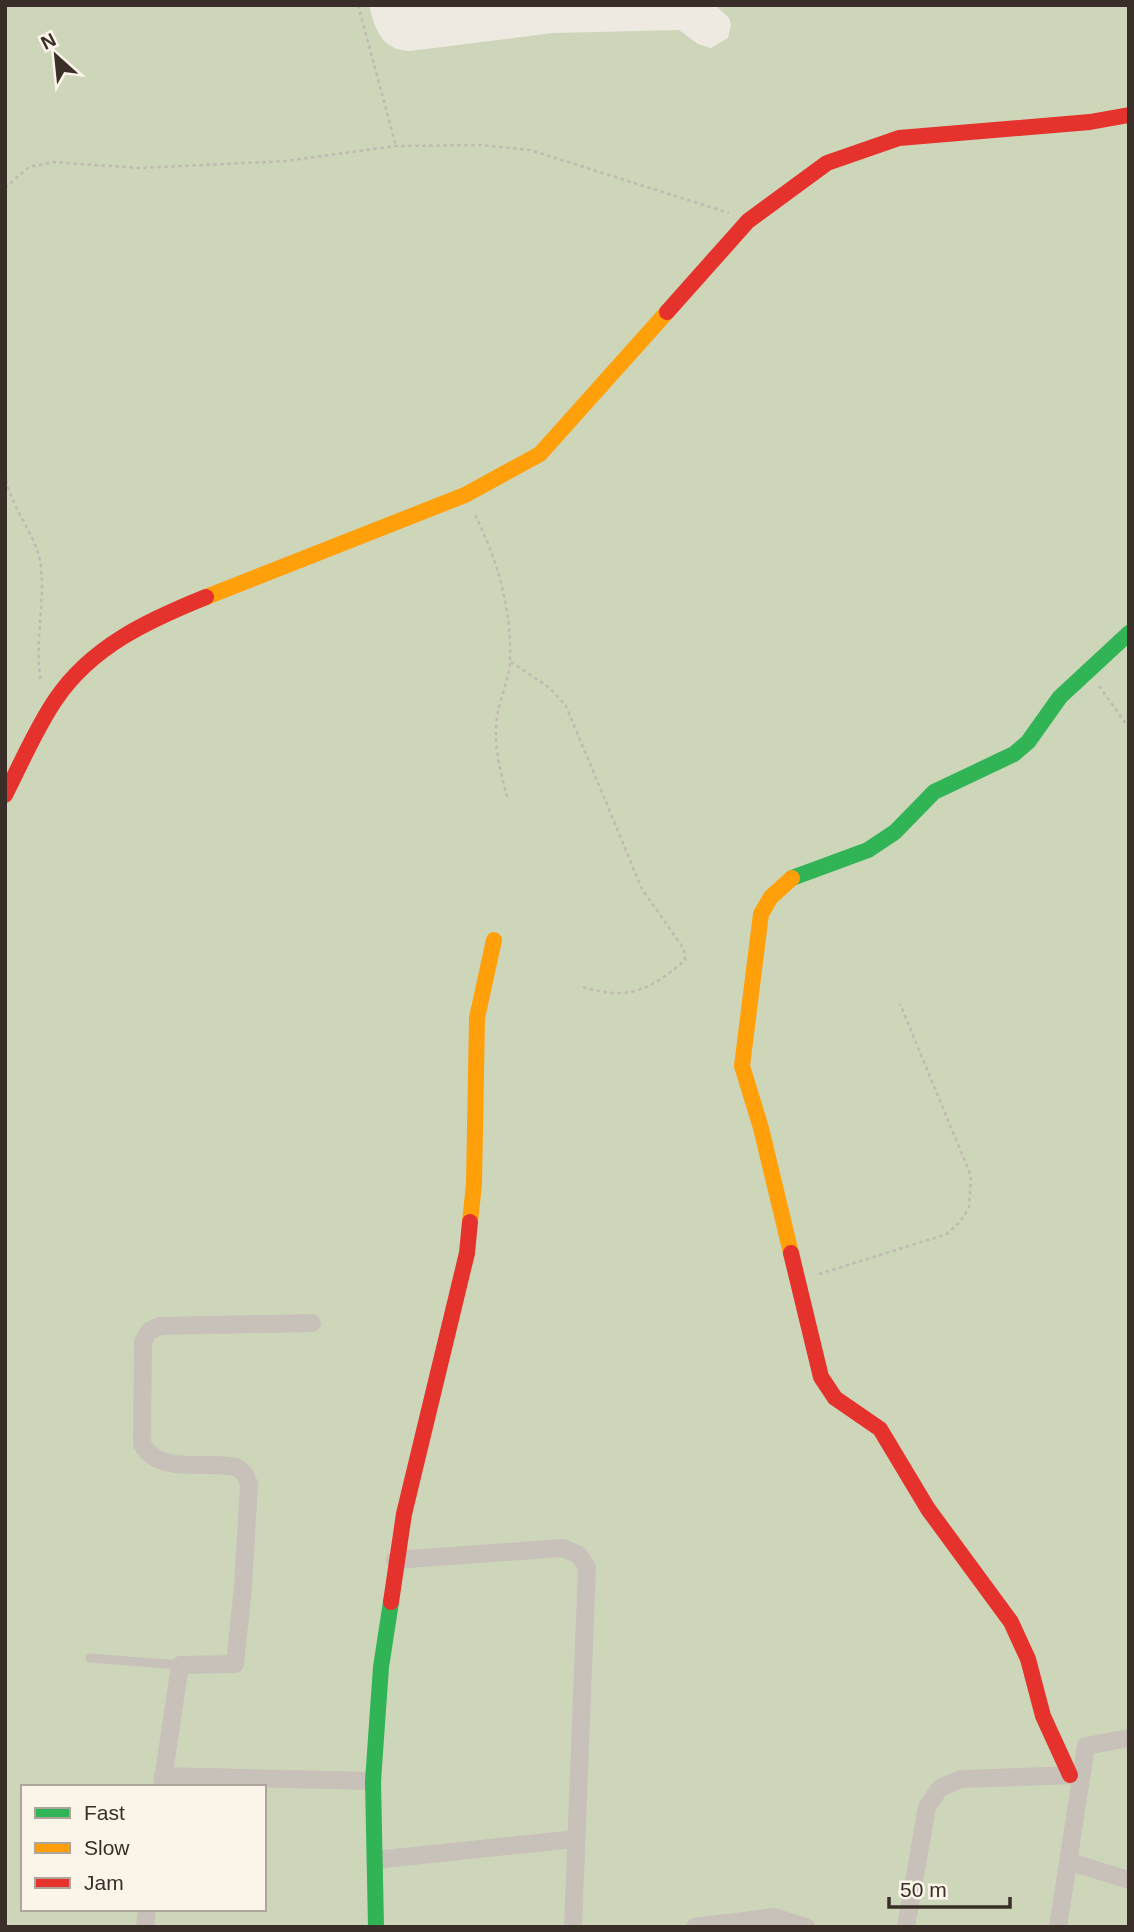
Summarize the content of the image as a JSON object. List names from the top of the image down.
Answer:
{
  "legend": ["Fast", "Slow", "Jam"],
  "scale_bar": "50 m",
  "north": "top left"
}
